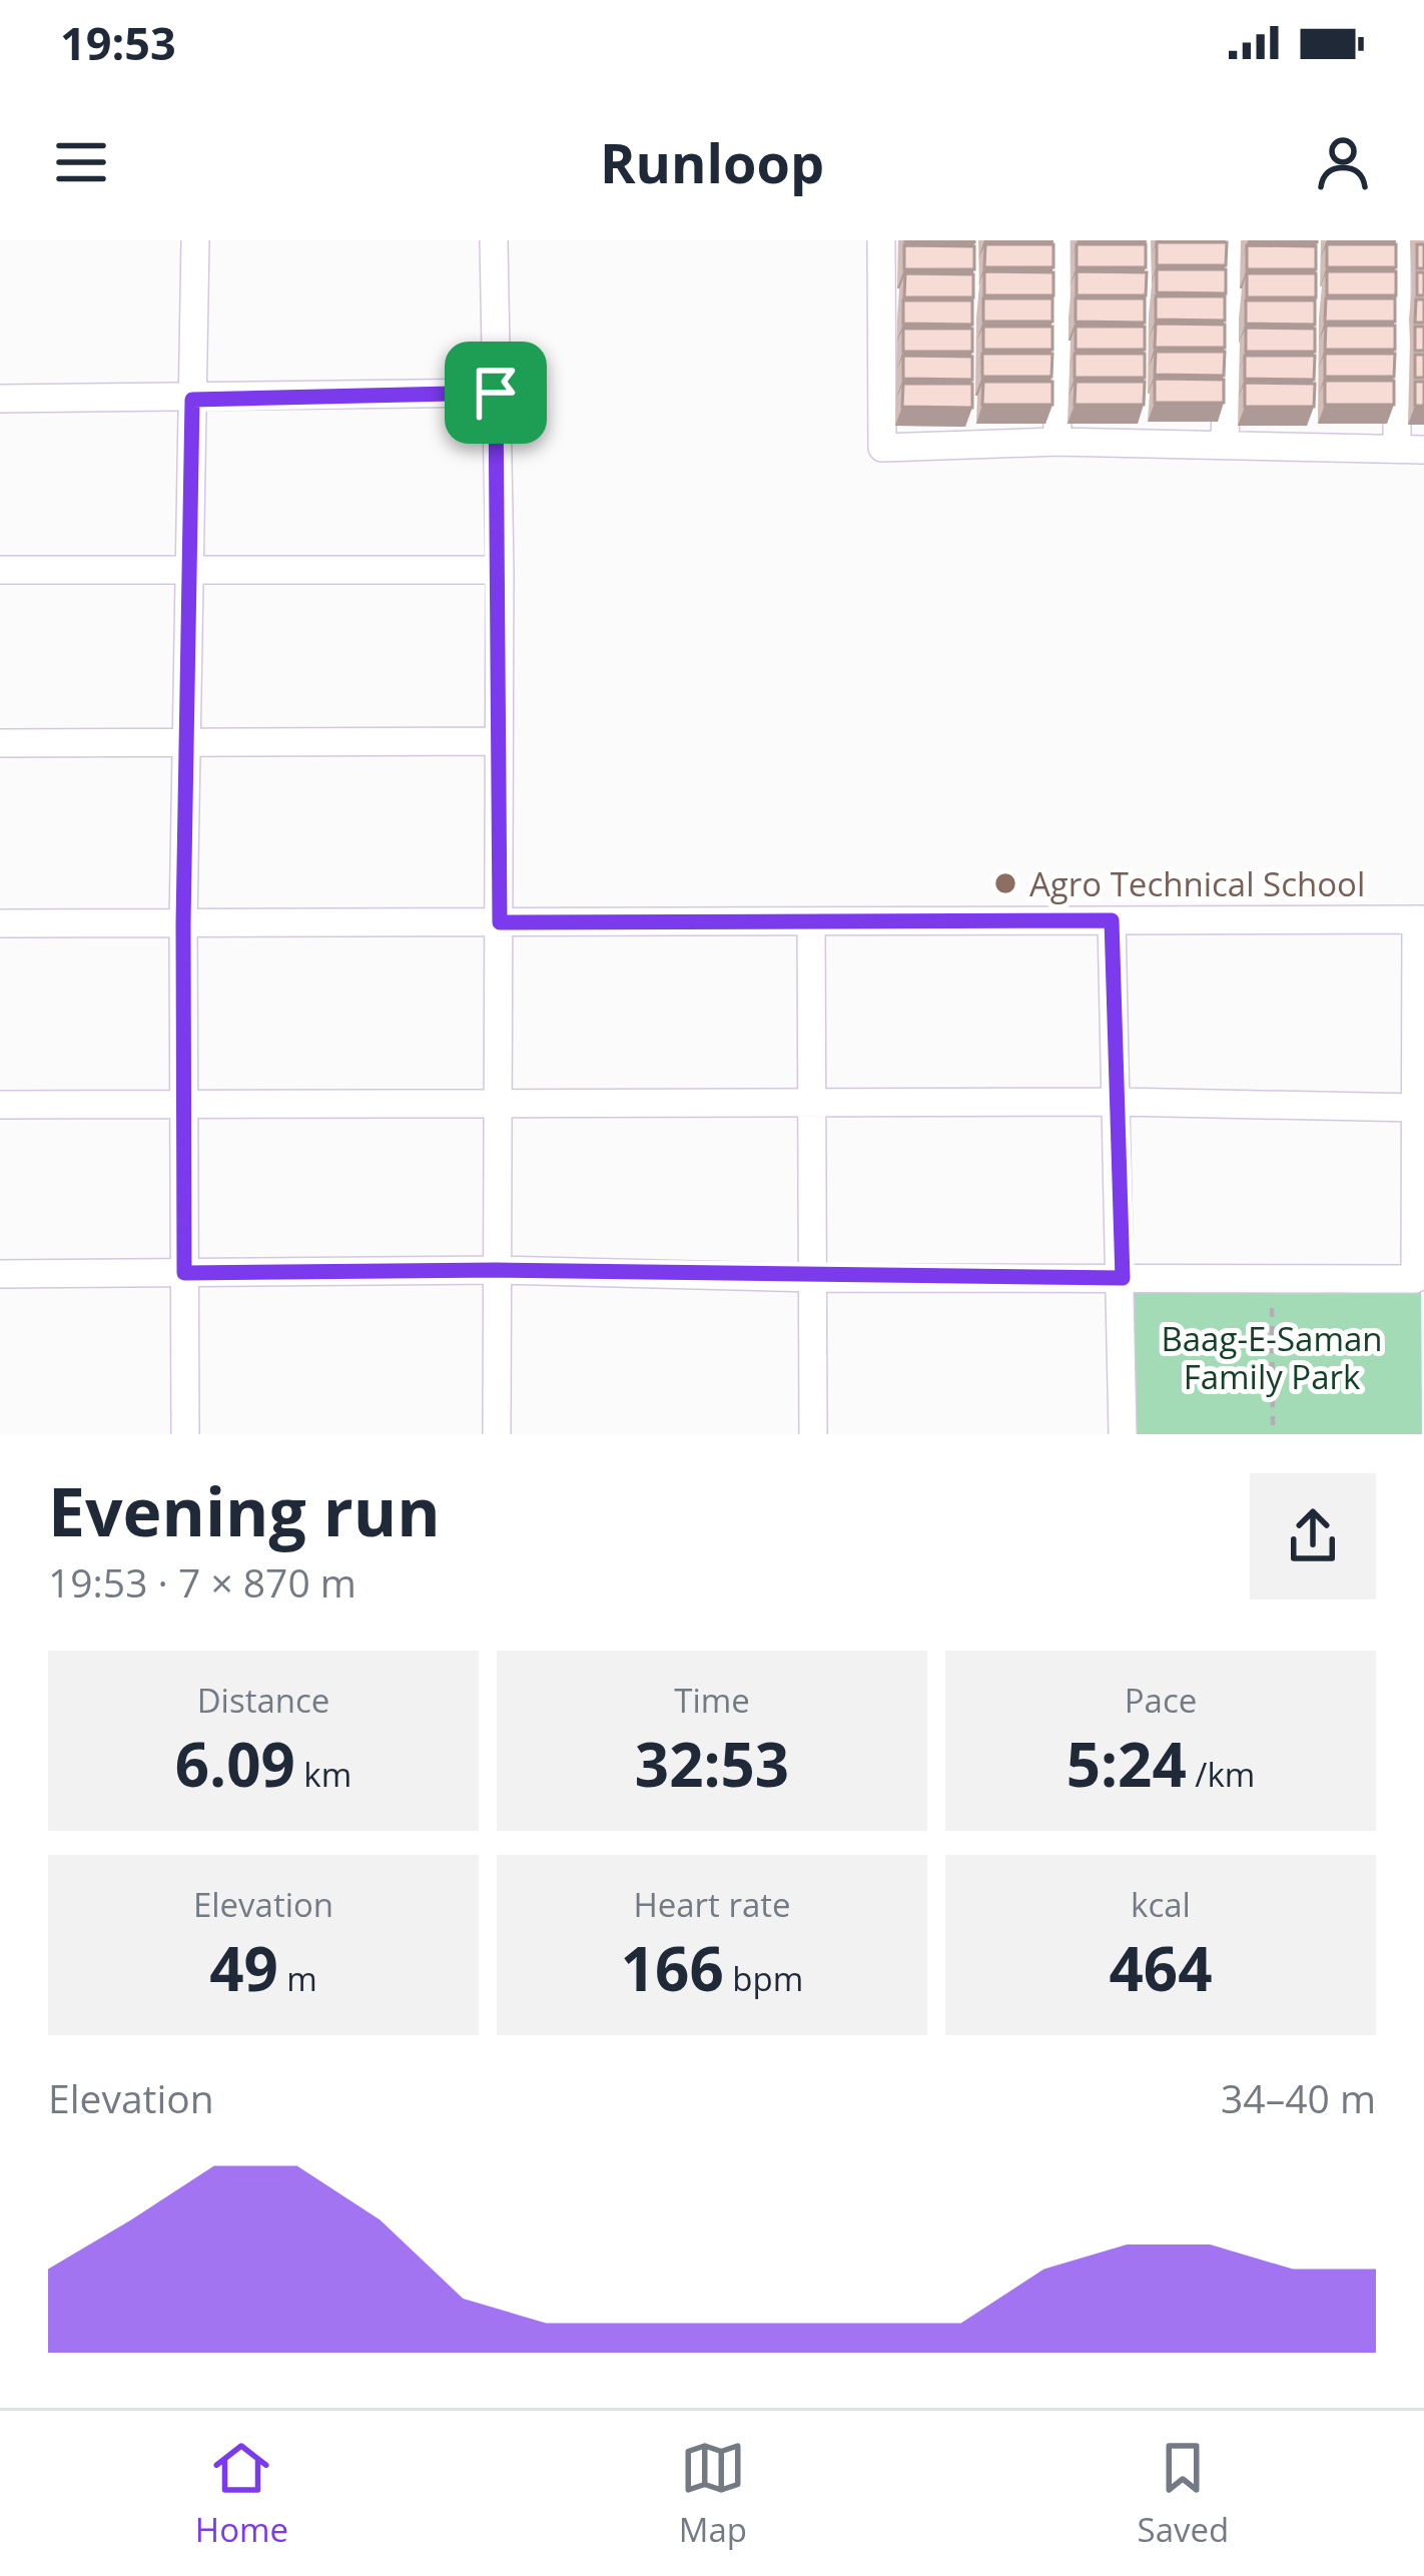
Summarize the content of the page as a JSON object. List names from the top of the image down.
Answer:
{
  "parks": ["Baag-E-Saman Family Park"],
  "places": ["Agro Technical School"],
  "page": {
    "status": "19:53",
    "header": "Runloop",
    "heading": ["Evening run", "19:53 · 7 × 870 m"],
    "stats": [
      ["Distance", "6.09 km"],
      ["Time", "32:53"],
      ["Pace", "5:24 /km"],
      ["Elevation", "49 m"],
      ["Heart rate", "166 bpm"],
      ["kcal", "464"]
    ],
    "chart": ["Elevation", "34–40 m"],
    "tabs": ["Home", "Map", "Saved"]
  }
}
